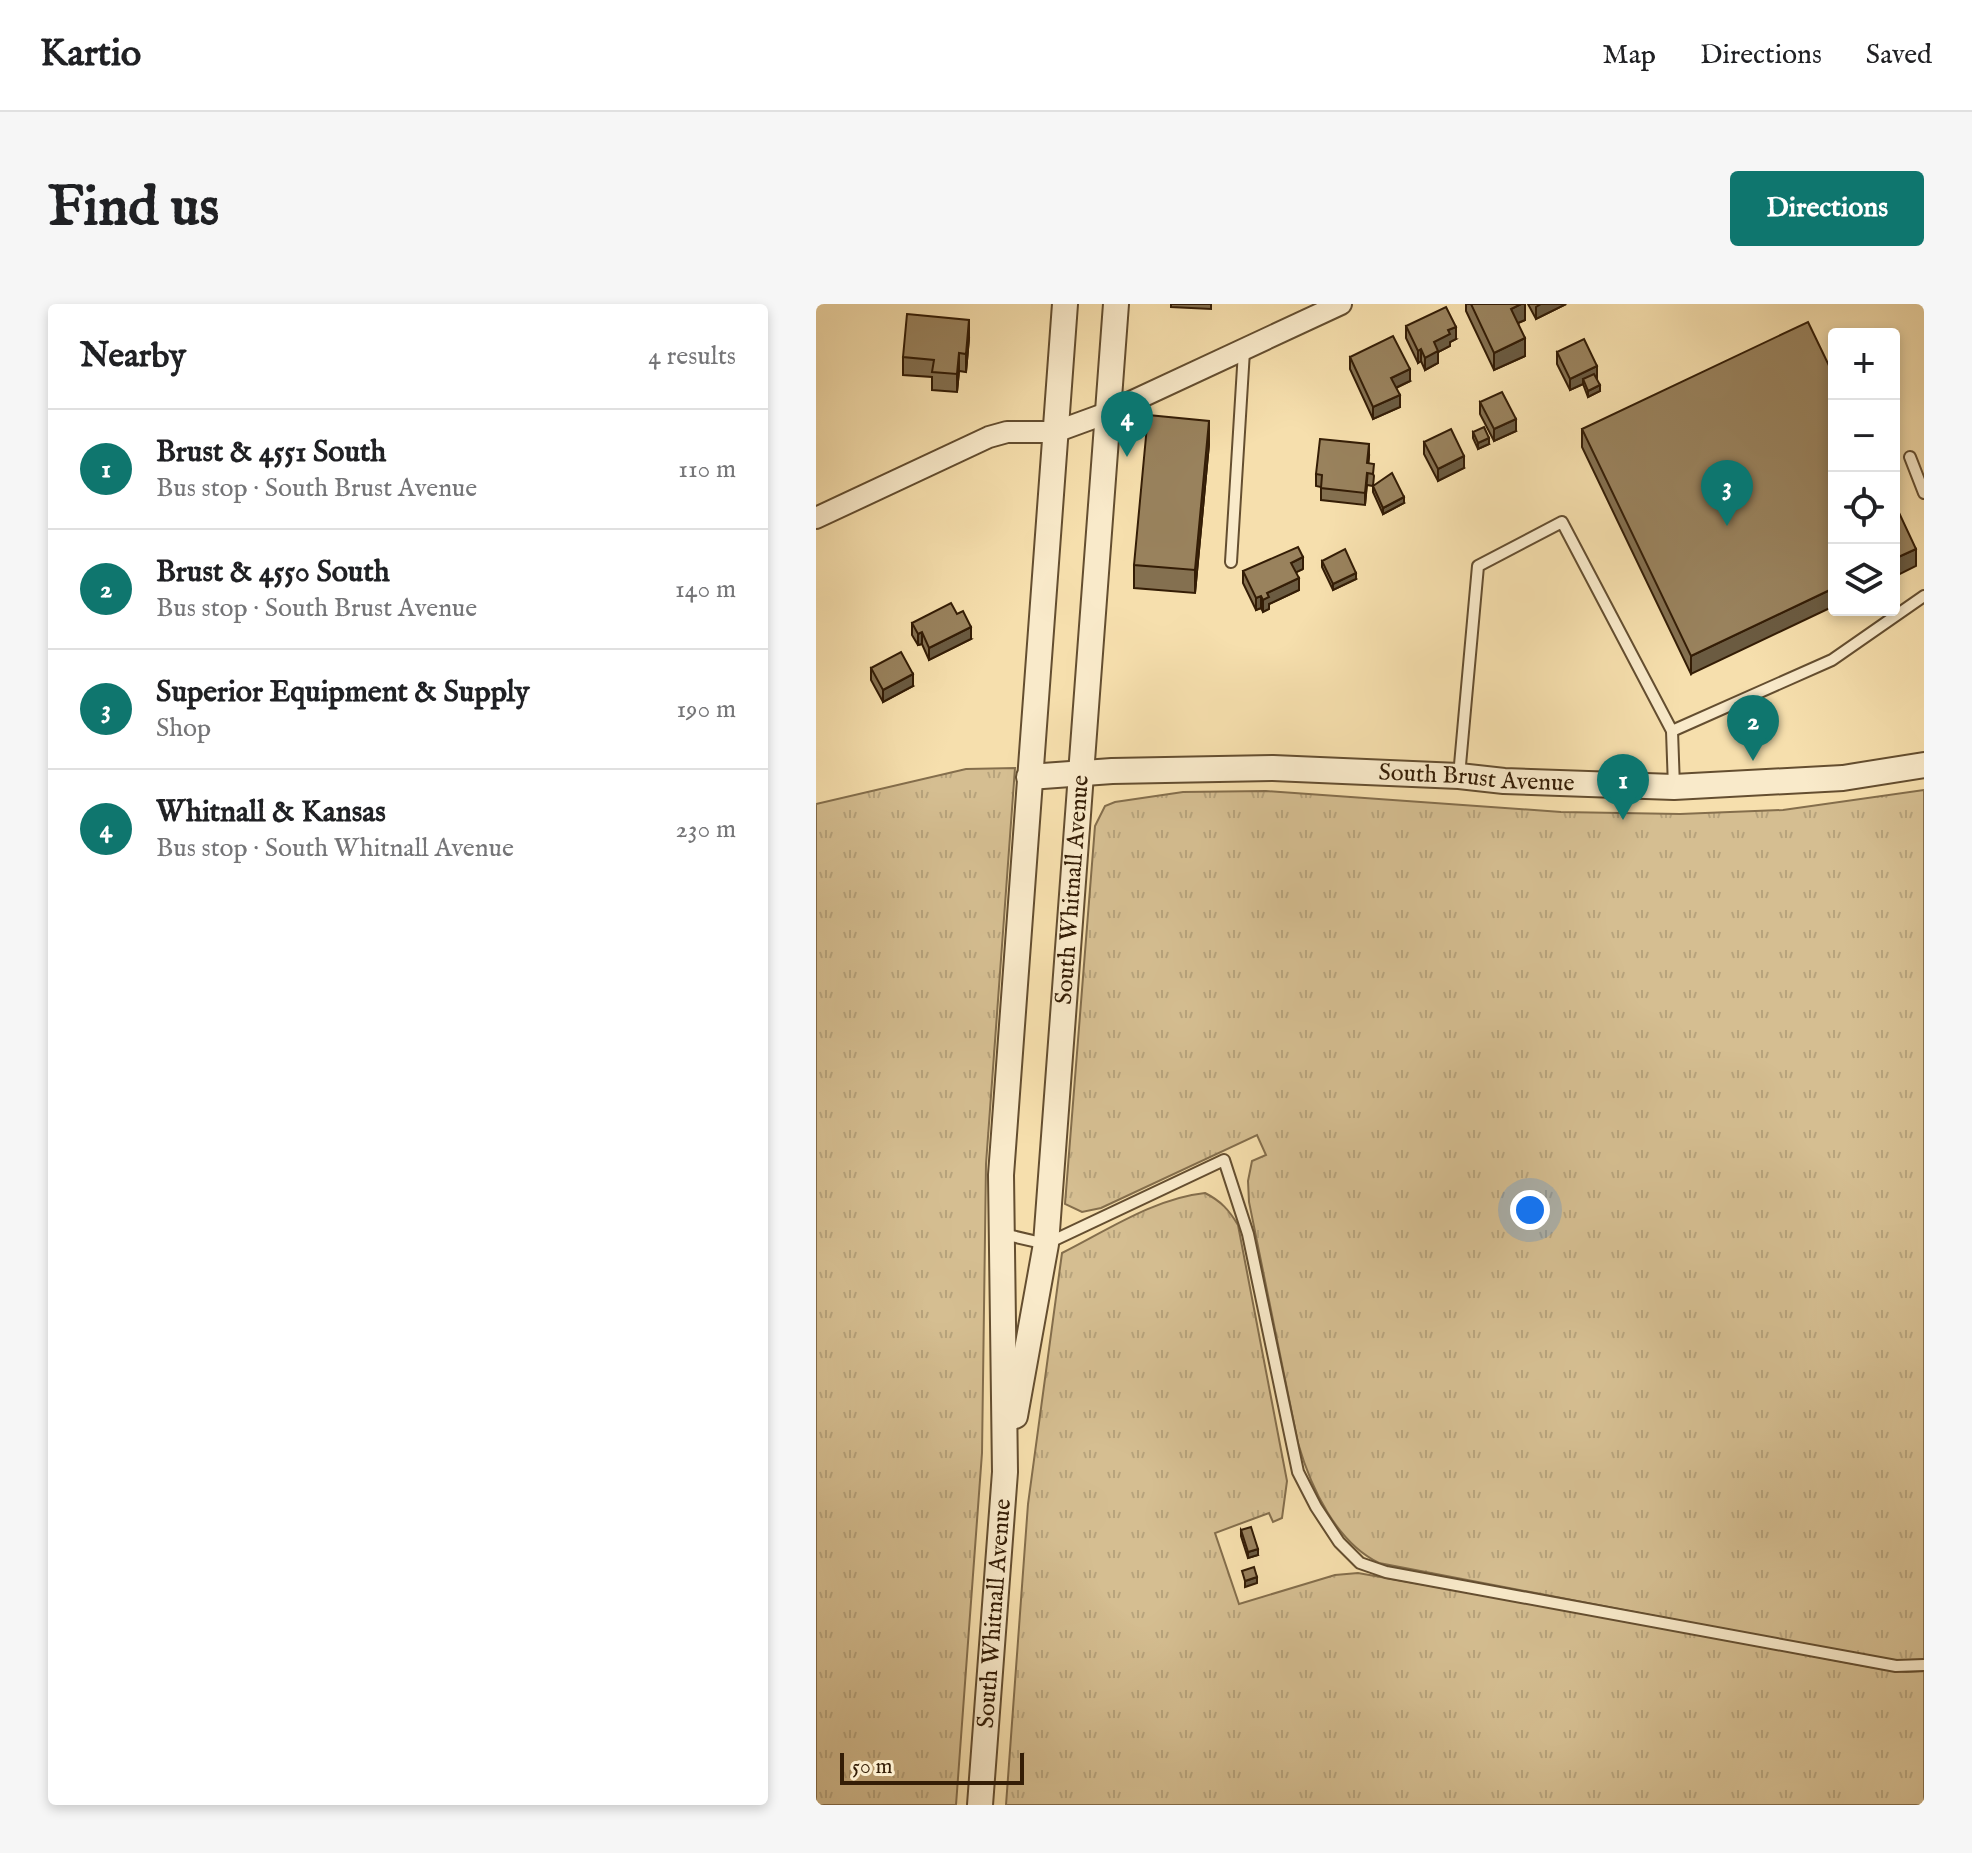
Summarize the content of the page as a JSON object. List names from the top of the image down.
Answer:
{
  "streets": {
    "street": ["South Brust Avenue", "South Whitnall Avenue"]
  },
  "crossings": [
    ["South Brust Avenue", "South Whitnall Avenue"]
  ],
  "scale_bar": "50 m",
  "page": {
    "header": "Kartio",
    "nav": ["Map", "Directions", "Saved"],
    "buttons": "Directions",
    "title": "Find us",
    "heading": ["Nearby", "4 results"],
    "map_buttons": ["+", "−"],
    "pins": [
      "4",
      "3",
      "2",
      "1"
    ],
    "list": [
      {
        "mark": "1",
        "name": "Brust & 4551 South",
        "note": "Bus stop · South Brust Avenue",
        "value": "110 m"
      },
      {
        "mark": "2",
        "name": "Brust & 4550 South",
        "note": "Bus stop · South Brust Avenue",
        "value": "140 m"
      },
      {
        "mark": "3",
        "name": "Superior Equipment & Supply",
        "note": "Shop",
        "value": "190 m"
      },
      {
        "mark": "4",
        "name": "Whitnall & Kansas",
        "note": "Bus stop · South Whitnall Avenue",
        "value": "230 m"
      }
    ],
    "scale": "50 m"
  }
}
